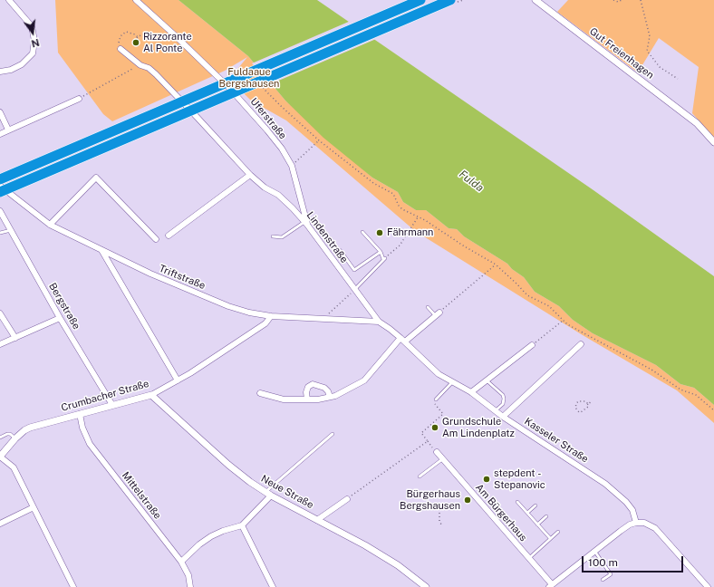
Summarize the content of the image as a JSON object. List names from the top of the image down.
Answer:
{
  "streets": {
    "street": [
      "Gut Freienhagen",
      "Uferstraße",
      "Lindenstraße",
      "Triftstraße",
      "Bergstraße",
      "Crumbacher Straße",
      "Kasseler Straße",
      "Neue Straße",
      "Mittelstraße",
      "Am Bürgerhaus"
    ]
  },
  "crossings": [
    ["Uferstraße", "Lindenstraße"],
    ["Lindenstraße", "Triftstraße"],
    ["Lindenstraße", "Kasseler Straße"],
    ["Triftstraße", "Crumbacher Straße"],
    ["Triftstraße", "Kasseler Straße"],
    ["Bergstraße", "Crumbacher Straße"],
    ["Crumbacher Straße", "Neue Straße"],
    ["Crumbacher Straße", "Mittelstraße"]
  ],
  "water": ["Fulda"],
  "parks": ["Fuldaaue Bergshausen"],
  "places": [
    "Rizzorante Al Ponte",
    "Fährmann",
    "Grundschule Am Lindenplatz",
    "stepdent - Stepanovic",
    "Bürgerhaus Bergshausen"
  ],
  "scale_bar": "100 m",
  "north": "bottom"
}
